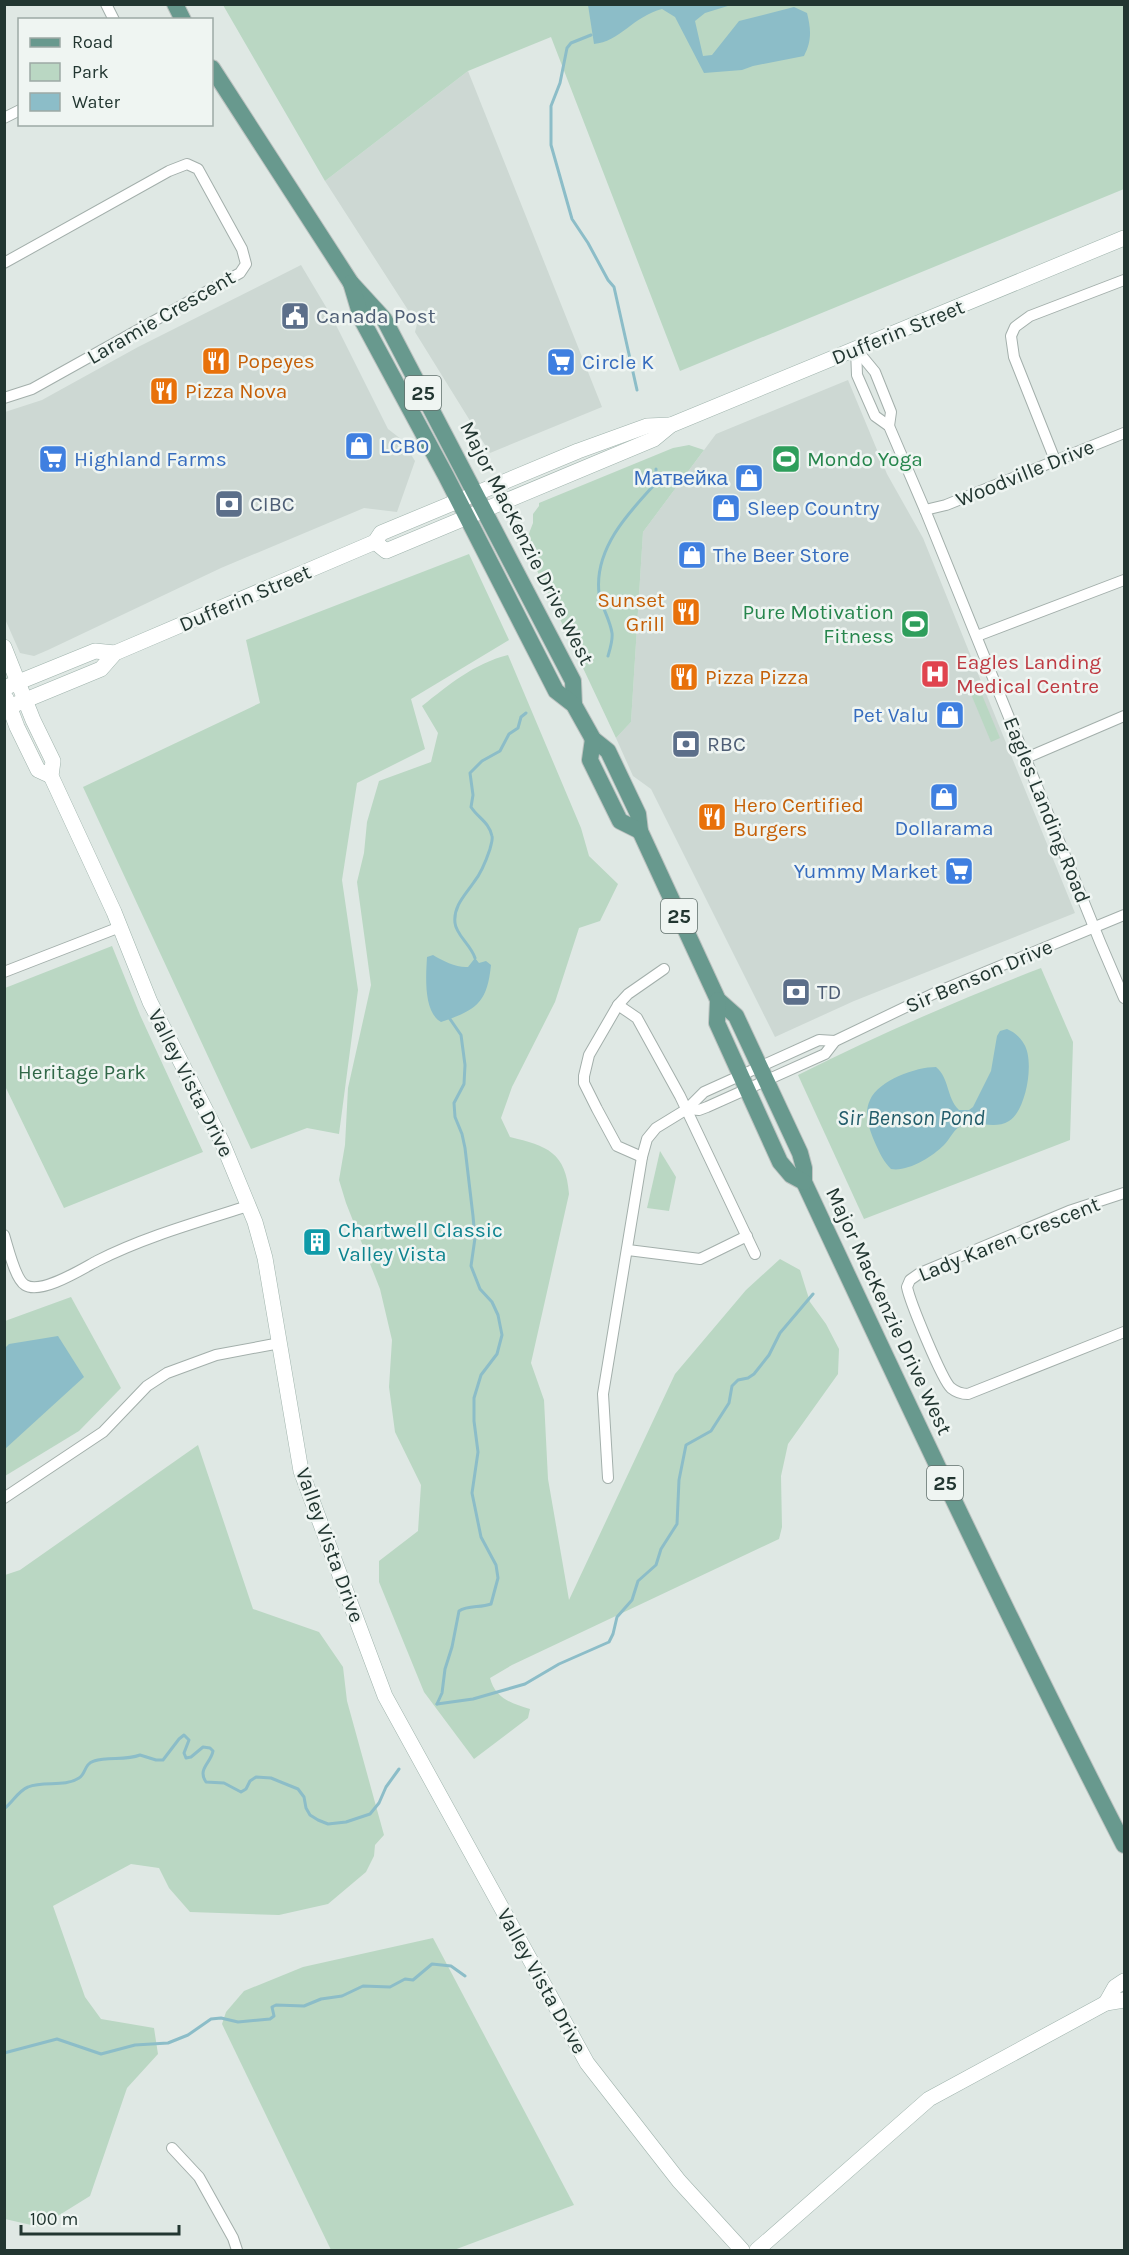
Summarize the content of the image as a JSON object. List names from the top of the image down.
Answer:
{
  "streets": {
    "main road": ["25", "Major MacKenzie Drive West"],
    "street": [
      "Laramie Crescent",
      "Dufferin Street",
      "Woodville Drive",
      "Eagles Landing Road",
      "Sir Benson Drive",
      "Valley Vista Drive",
      "Lady Karen Crescent"
    ]
  },
  "crossings": [
    ["Dufferin Street", "Major MacKenzie Drive West"],
    ["Dufferin Street", "Eagles Landing Road"],
    ["Dufferin Street", "Valley Vista Drive"],
    ["Woodville Drive", "Eagles Landing Road"],
    ["Major MacKenzie Drive West", "Sir Benson Drive"],
    ["Eagles Landing Road", "Sir Benson Drive"]
  ],
  "water": ["Sir Benson Pond"],
  "parks": ["Heritage Park"],
  "places": {
    "public building": ["Canada Post"],
    "restaurant": [
      "Popeyes",
      "Pizza Nova",
      "Sunset Grill",
      "Pizza Pizza",
      "Hero Certified Burgers"
    ],
    "supermarket": ["Circle K", "Highland Farms", "Yummy Market"],
    "shop": [
      "LCBO",
      "Матвейка",
      "Sleep Country",
      "The Beer Store",
      "Pet Valu",
      "Dollarama"
    ],
    "sports": ["Mondo Yoga", "Pure Motivation Fitness"],
    "bank": ["CIBC", "RBC", "TD"],
    "hospital": ["Eagles Landing Medical Centre"],
    "building": ["Chartwell Classic Valley Vista"]
  },
  "legend": ["Road", "Park", "Water"],
  "scale_bar": "100 m"
}
